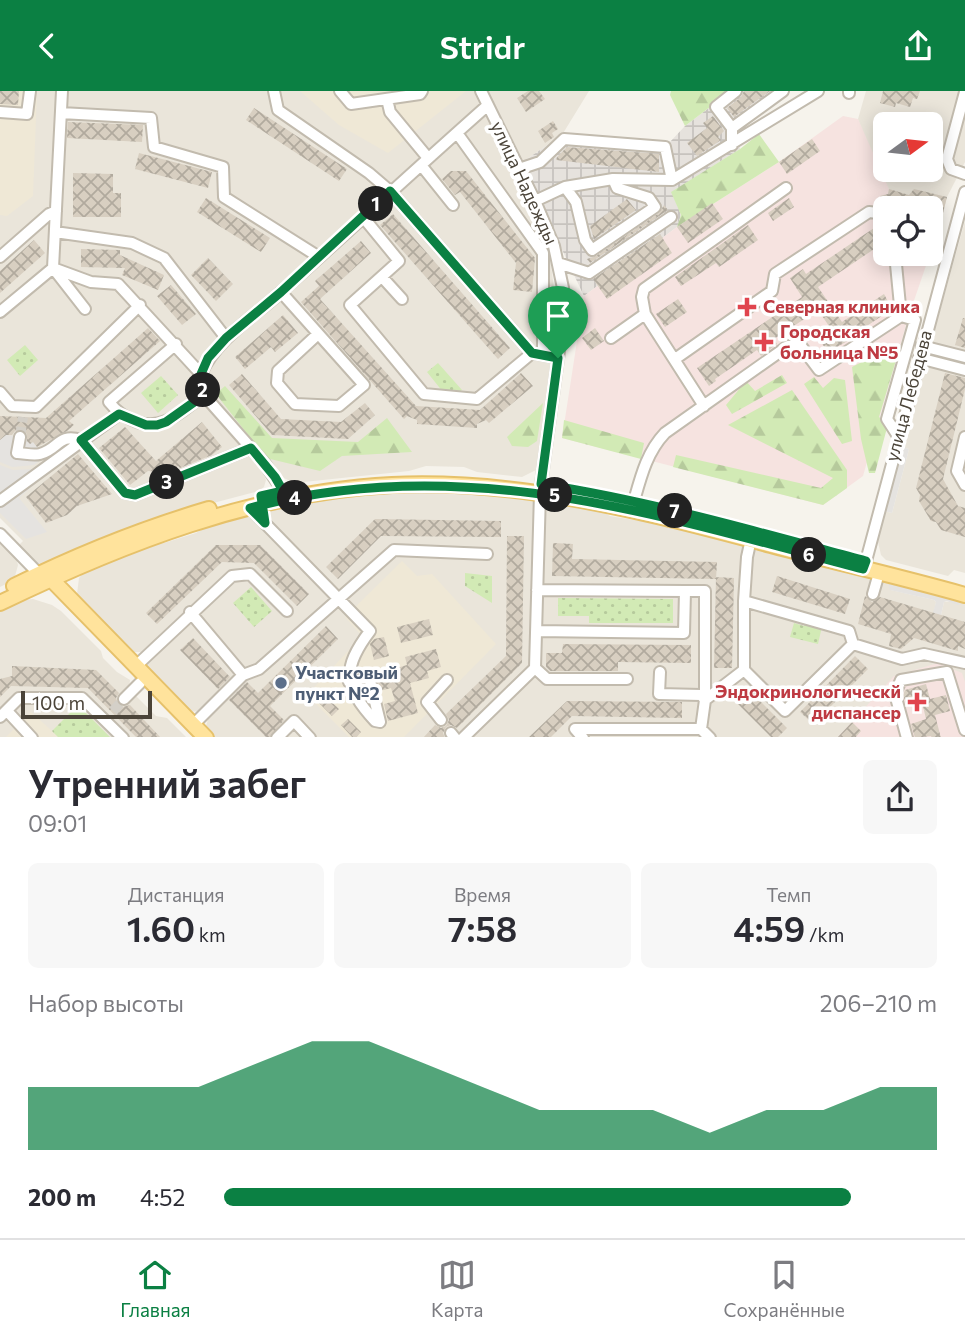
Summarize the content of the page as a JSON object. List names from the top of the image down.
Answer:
{
  "streets": {
    "street": ["улица Надежды", "улица Лебедева"]
  },
  "places": {
    "health": ["Северная клиника", "Городская больница №5", "Эндокринологическй диспансер"],
    "other": ["Участковый пункт №2"]
  },
  "scale_bar": "100 m",
  "north": "right",
  "page": {
    "header": "Stridr",
    "pins": [
      "1",
      "2",
      "3",
      "5",
      "4",
      "7",
      "6"
    ],
    "scale": "100 m",
    "heading": ["Утренний забег", "09:01"],
    "stats": [
      ["Дистанция", "1.60 km"],
      ["Время", "7:58"],
      ["Темп", "4:59 /km"]
    ],
    "chart": ["Набор высоты", "206–210 m"],
    "list": [
      {
        "name": "200 m",
        "note": "4:52"
      }
    ],
    "tabs": ["Главная", "Карта", "Сохранённые"]
  }
}
